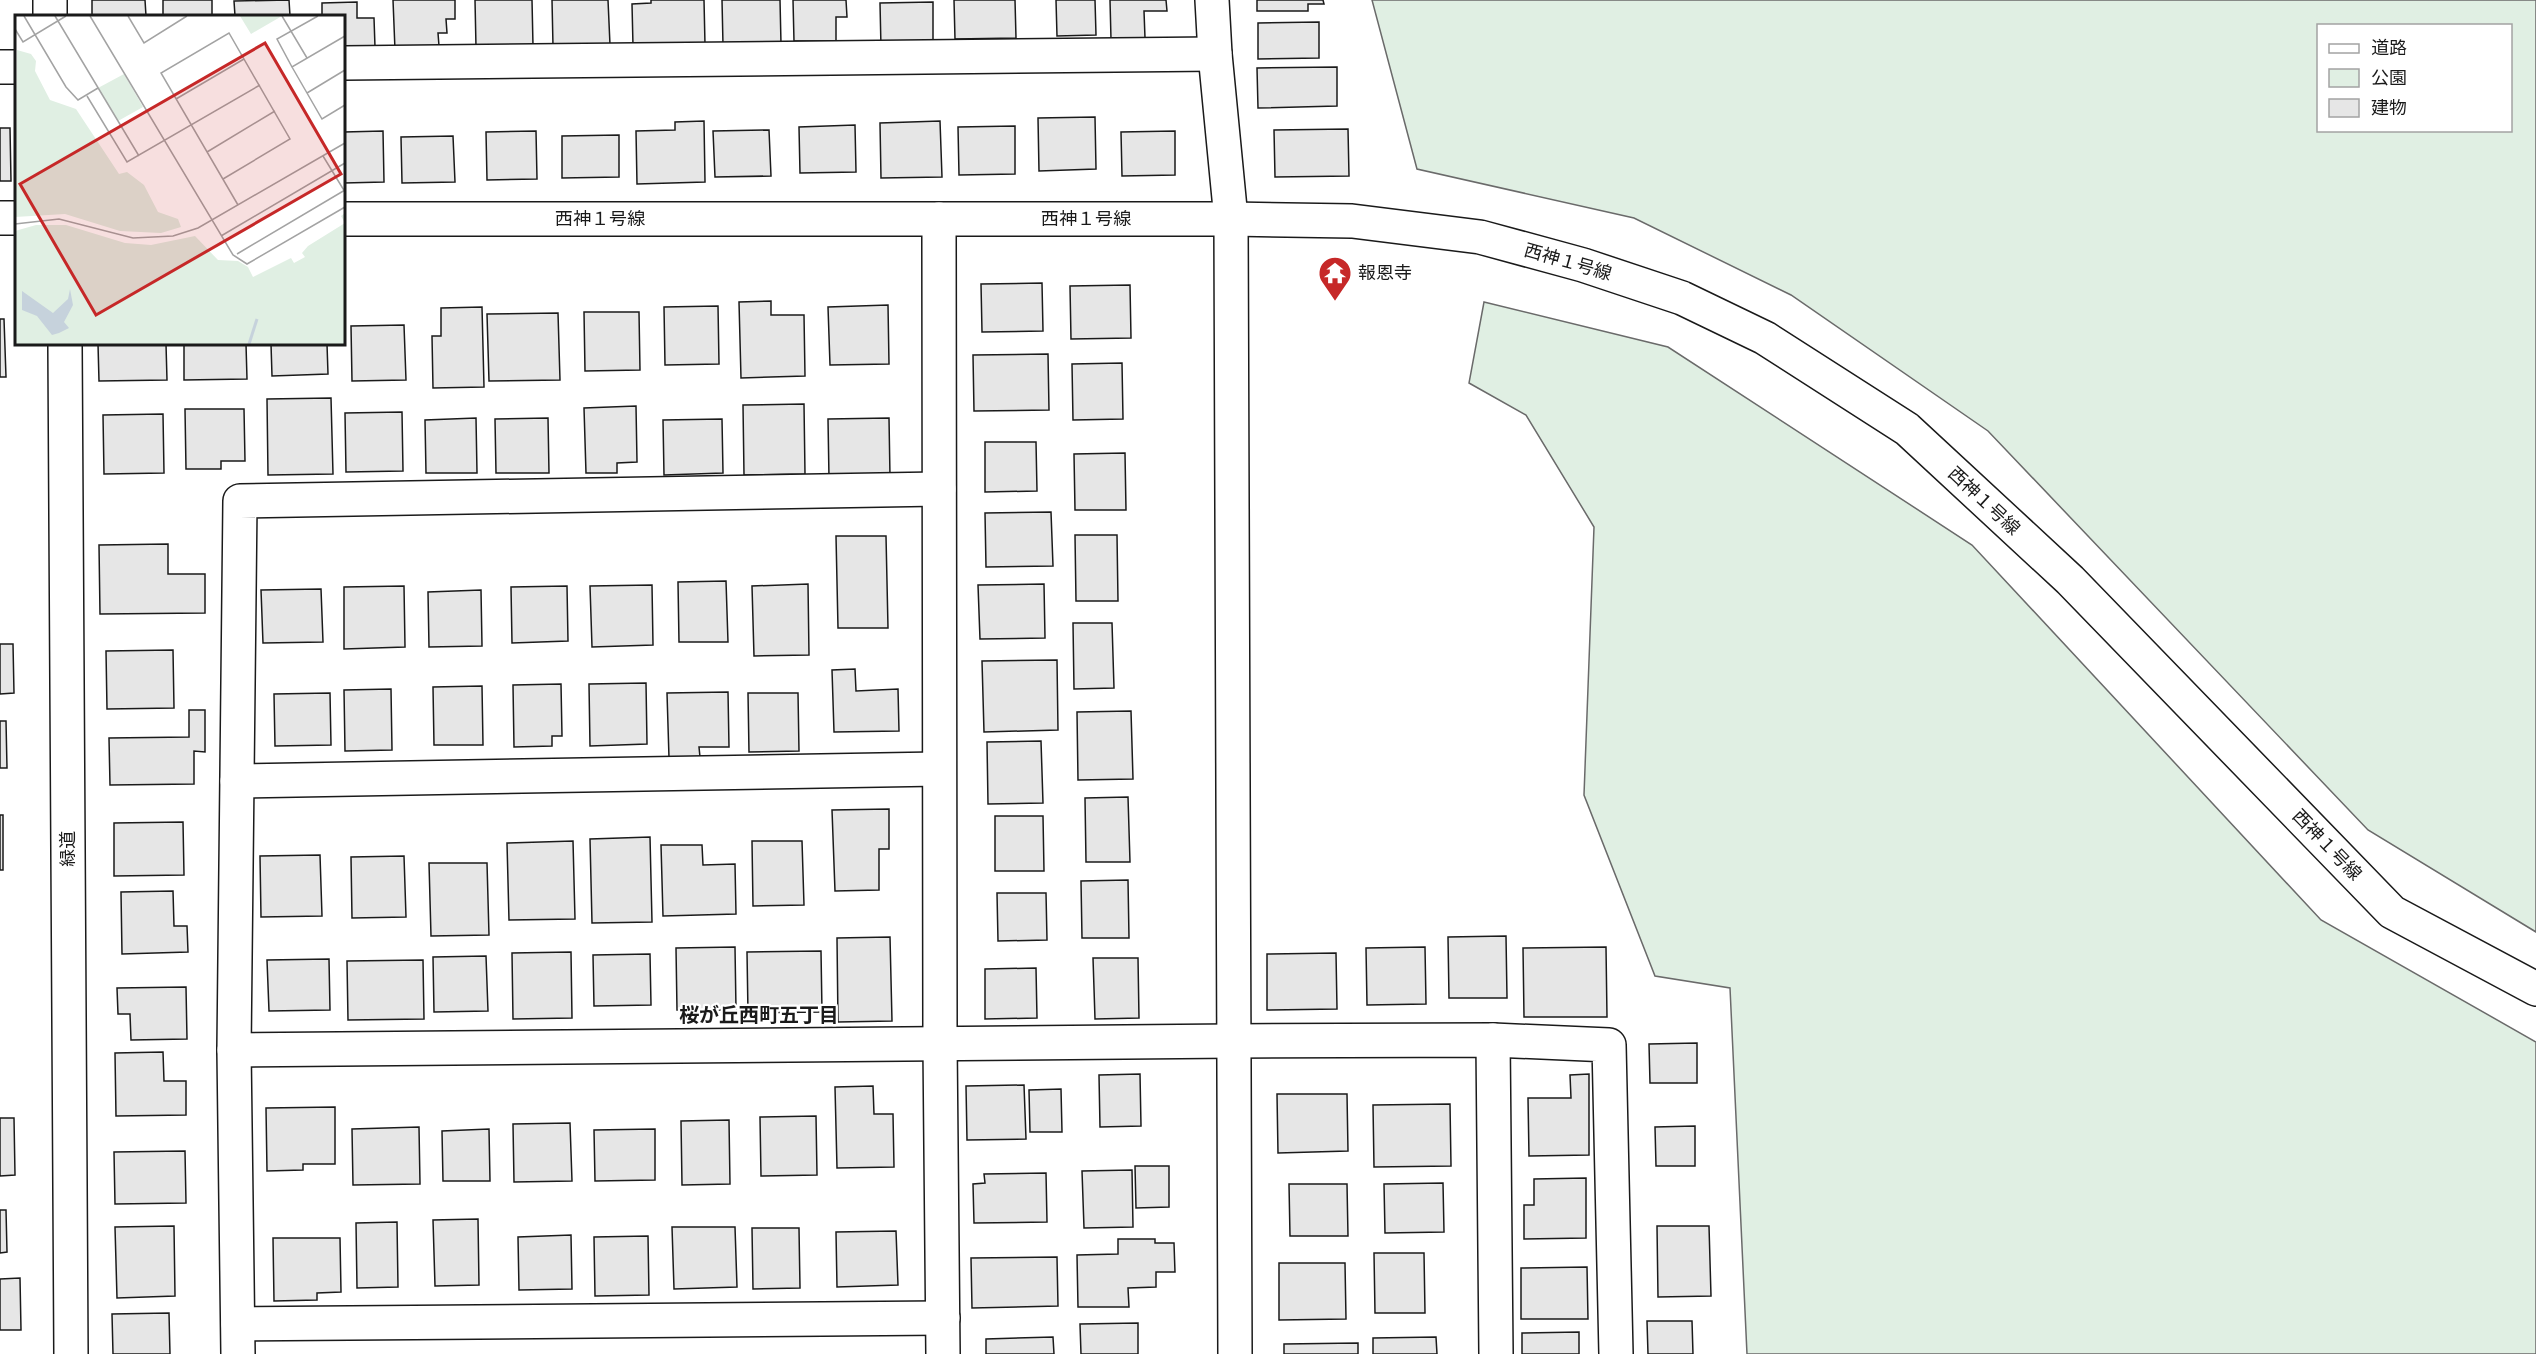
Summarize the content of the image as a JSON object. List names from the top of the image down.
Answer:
{
  "streets": {
    "street": ["西神１号線", "緑道"]
  },
  "districts": ["桜が丘西町五丁目"],
  "places": {
    "temple": ["報恩寺"]
  },
  "legend": ["道路", "公園", "建物"]
}
